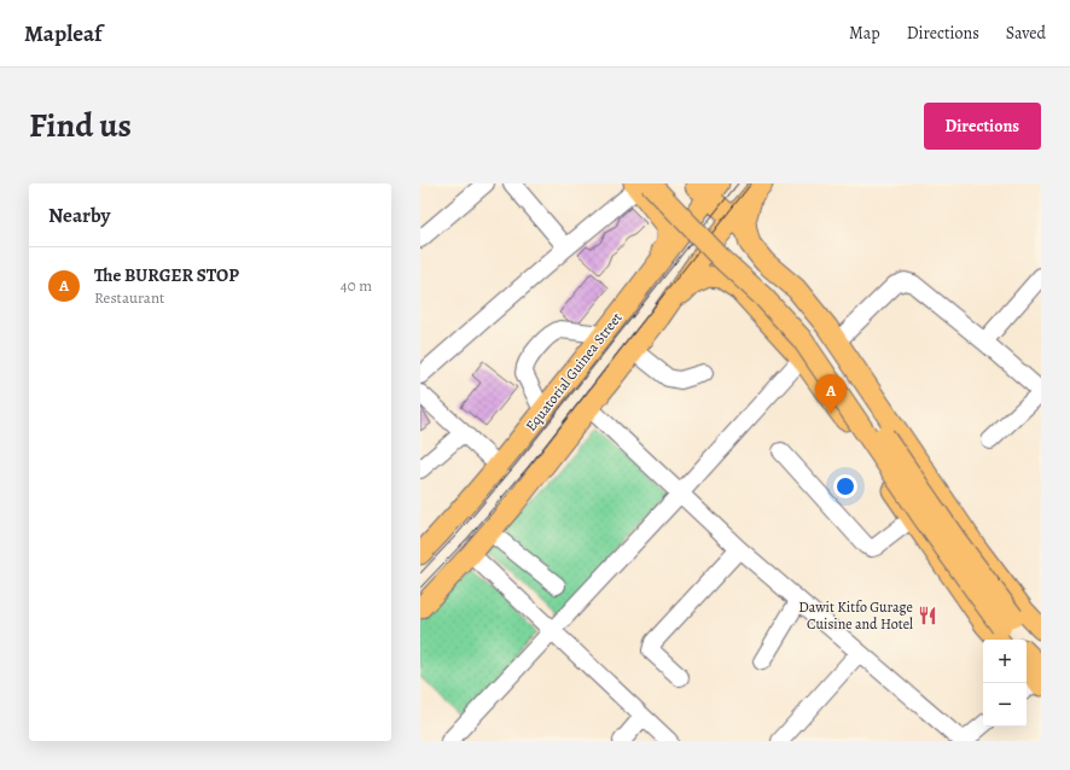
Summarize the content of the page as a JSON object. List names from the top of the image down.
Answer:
{
  "streets": {
    "main road": ["Equatorial Guinea Street"]
  },
  "places": {
    "restaurant": ["Dawit Kitfo Gurage Cuisine and Hotel"]
  },
  "page": {
    "header": "Mapleaf",
    "nav": ["Map", "Directions", "Saved"],
    "title": "Find us",
    "buttons": "Directions",
    "heading": "Nearby",
    "list": [
      {
        "mark": "A",
        "name": "The BURGER STOP",
        "note": "Restaurant",
        "value": "40 m"
      }
    ],
    "pins": "A",
    "map_buttons": ["+", "−"]
  }
}
